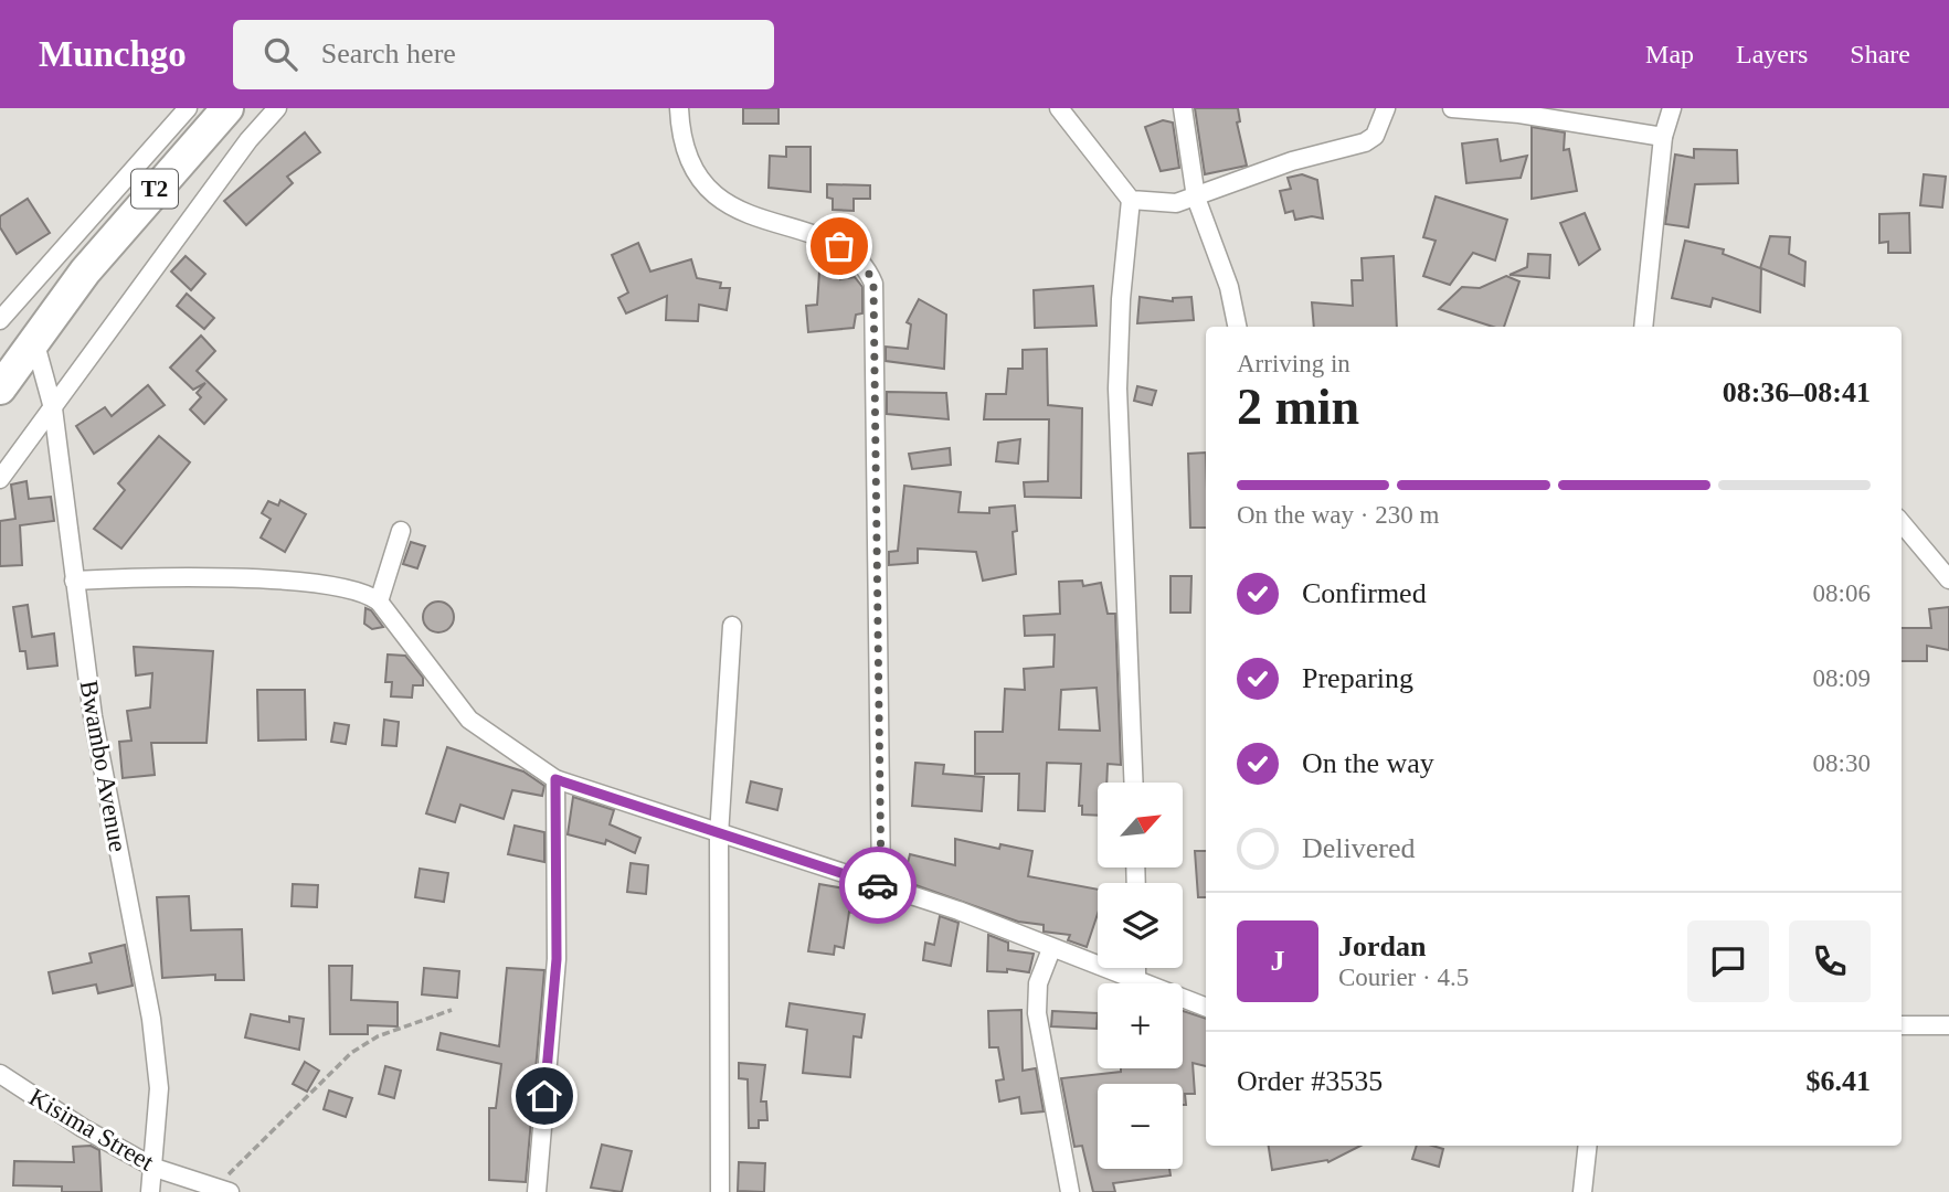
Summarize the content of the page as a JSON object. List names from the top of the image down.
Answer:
{
  "streets": {
    "highway": ["T2"],
    "street": ["Bwambo Avenue", "Kisima Street"]
  },
  "crossings": [
    ["T2", "Bwambo Avenue"],
    ["Bwambo Avenue", "Kisima Street"]
  ],
  "north": "top right",
  "page": {
    "header": "Munchgo",
    "search": "Search here",
    "nav": ["Map", "Layers", "Share"],
    "heading": ["2 min", "Arriving in", "08:36–08:41"],
    "panel": [
      "Jordan",
      "Courier · 4.5",
      "Order #3535",
      "$6.41"
    ],
    "bar": "On the way · 230 m",
    "list": [
      ["Confirmed", "08:06"],
      ["Preparing", "08:09"],
      ["On the way", "08:30"],
      "Delivered"
    ],
    "map_buttons": ["+", "−"],
    "round": "J"
  }
}
